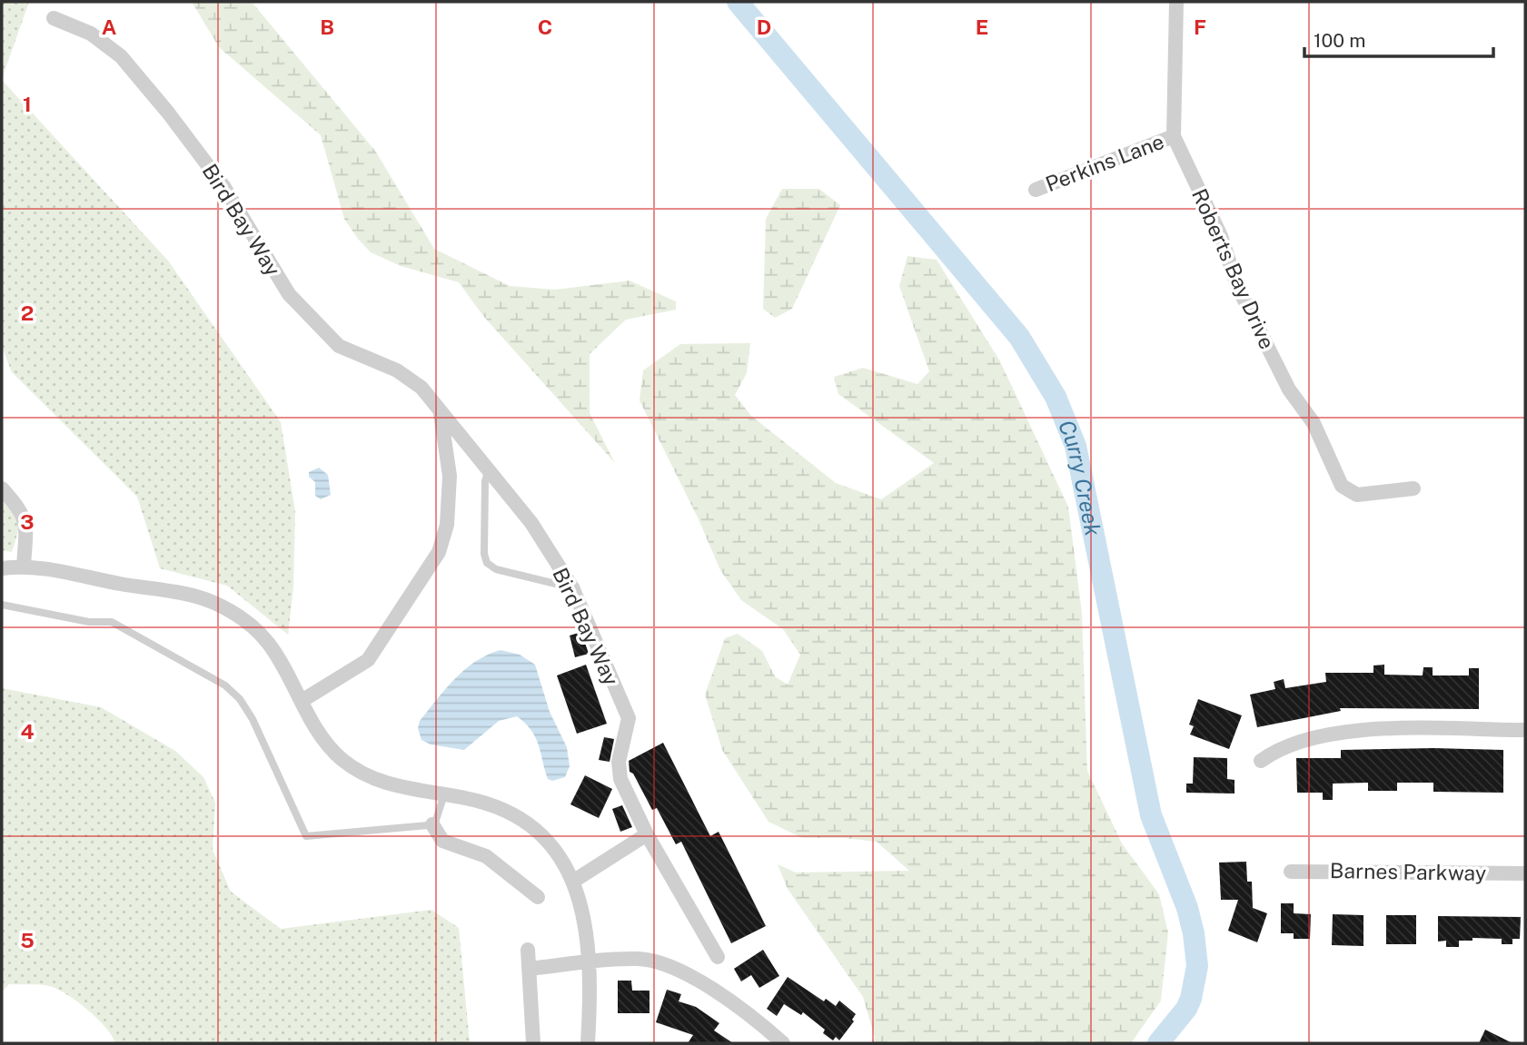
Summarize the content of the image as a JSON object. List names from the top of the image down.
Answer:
{
  "streets": {
    "street": [
      "Perkins Lane",
      "Bird Bay Way",
      "Roberts Bay Drive",
      "Barnes Parkway"
    ]
  },
  "crossings": [
    ["Perkins Lane", "Roberts Bay Drive"]
  ],
  "water": ["Curry Creek"],
  "scale_bar": "100 m",
  "grid": {
    "columns": [
      "A",
      "B",
      "C",
      "D",
      "E",
      "F"
    ],
    "rows": [
      "1",
      "2",
      "3",
      "4",
      "5"
    ]
  }
}
